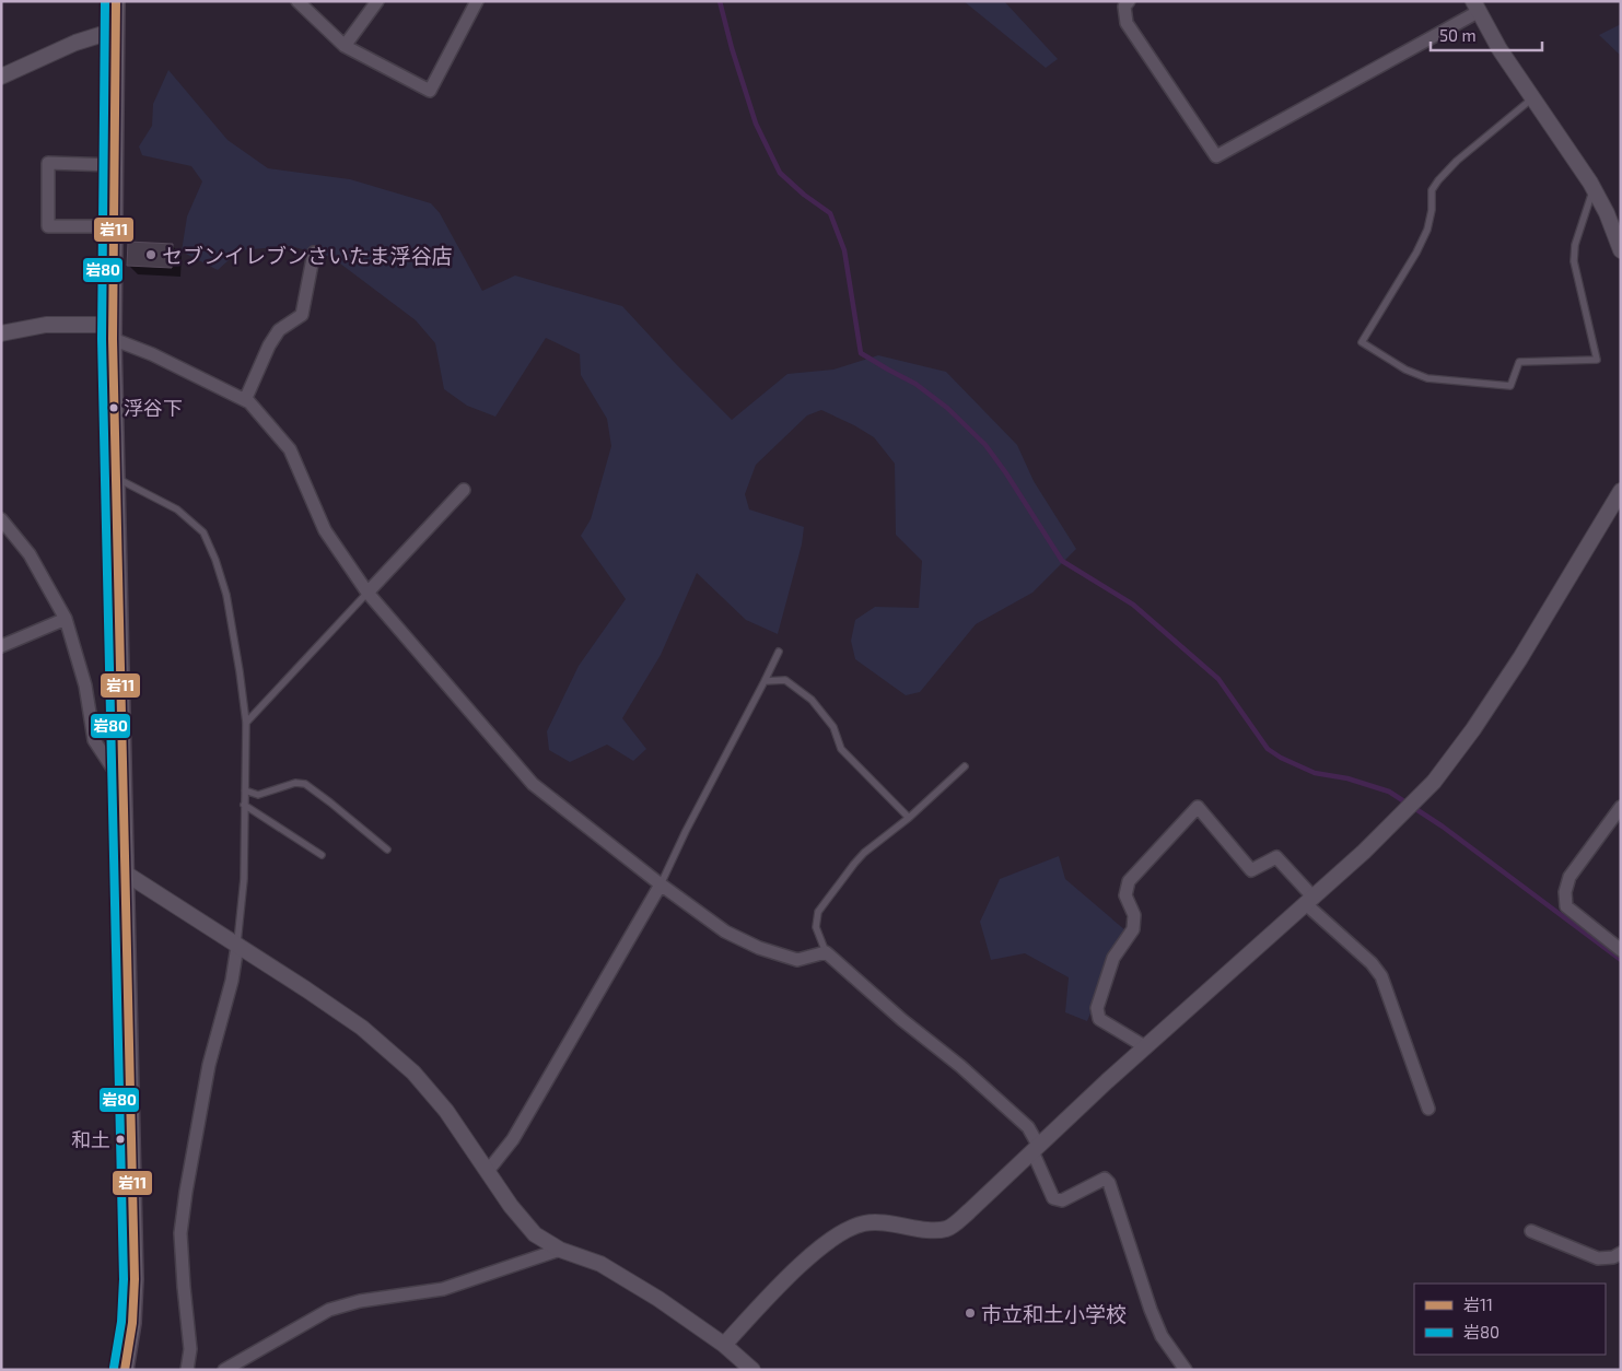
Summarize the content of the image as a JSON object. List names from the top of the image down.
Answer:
{
  "places": [
    "セブンイレブンさいたま浮谷店",
    "浮谷下",
    "和土",
    "市立和土小学校"
  ],
  "lines": ["transit line 岩11", "transit line 岩80"],
  "legend": ["岩11", "岩80"],
  "scale_bar": "50 m"
}
